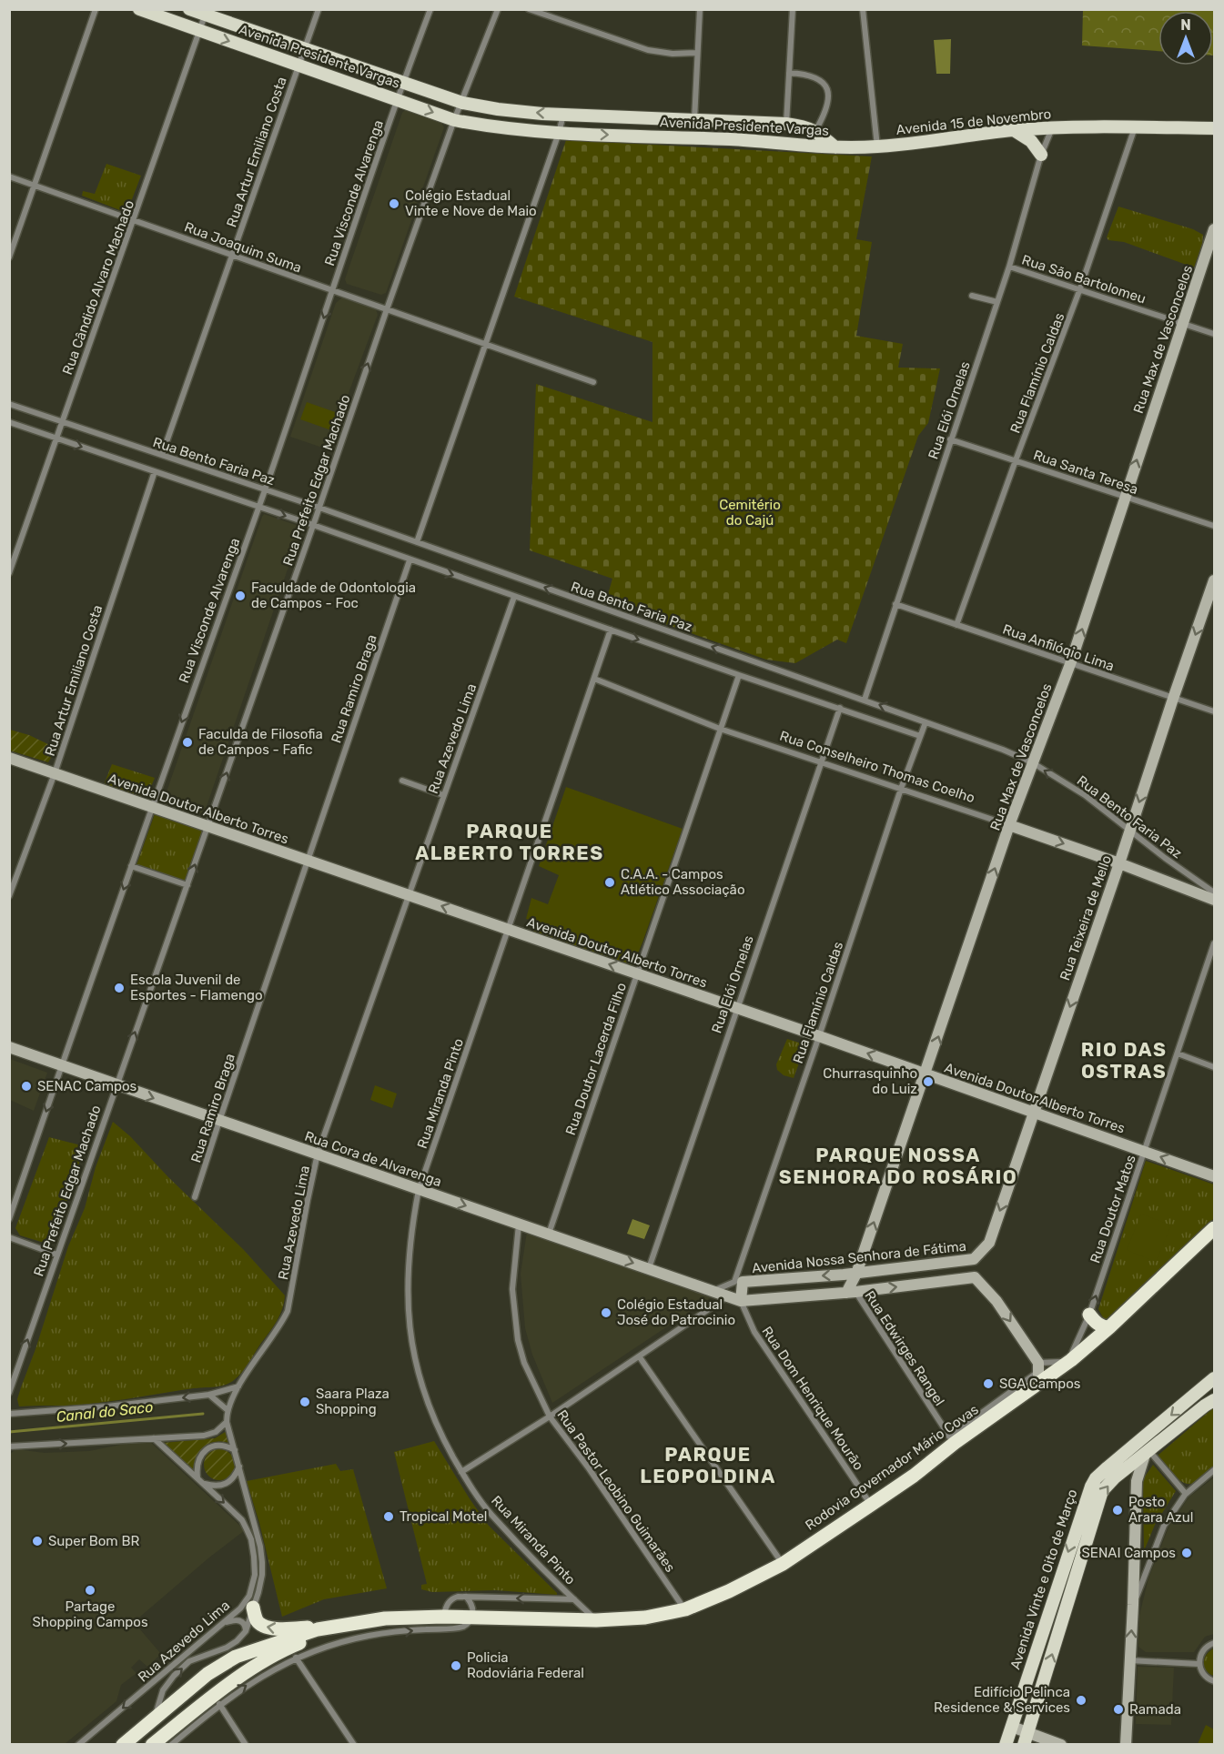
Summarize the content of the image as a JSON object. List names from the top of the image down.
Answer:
{
  "streets": {
    "highway": ["Rodovia Governador Mário Covas"],
    "main road": [
      "Avenida Presidente Vargas",
      "Avenida 15 de Novembro",
      "Rua Max de Vasconcelos",
      "Rua Conselheiro Thomas Coelho",
      "Avenida Doutor Alberto Torres",
      "Rua Teixeira de Mello",
      "Rua Cora de Alvarenga",
      "Avenida Nossa Senhora de Fátima",
      "Avenida Vinte e Oito de Março"
    ],
    "street": [
      "Rua Artur Emiliano Costa",
      "Rua Visconde Alvarenga",
      "Rua Joaquim Suma",
      "Rua São Bartolomeu",
      "Rua Cândido Alvaro Machado",
      "Rua Flamínio Caldas",
      "Rua Elói Ornelas",
      "Rua Bento Faria Paz",
      "Rua Santa Teresa",
      "Rua Prefeito Edgar Machado",
      "Rua Anfilóqio Lima",
      "Rua Ramiro Braga",
      "Rua Azevedo Lima",
      "Rua Doutor Lacerda Filho",
      "Rua Miranda Pinto",
      "Rua Doutor Matos",
      "Rua Edwirges Rangel",
      "Rua Dom Henrique Mourão",
      "Rua Pastor Leobino Guimarães"
    ]
  },
  "crossings": [
    ["Avenida Presidente Vargas", "Avenida 15 de Novembro"],
    ["Avenida Presidente Vargas", "Rua Artur Emiliano Costa"],
    ["Avenida Presidente Vargas", "Rua Visconde Alvarenga"],
    ["Avenida Presidente Vargas", "Rua Cândido Alvaro Machado"],
    ["Avenida Presidente Vargas", "Rua Prefeito Edgar Machado"],
    ["Avenida 15 de Novembro", "Rua Flamínio Caldas"],
    ["Avenida 15 de Novembro", "Rua Elói Ornelas"],
    ["Rua Artur Emiliano Costa", "Rua Joaquim Suma"],
    ["Rua Artur Emiliano Costa", "Rua Bento Faria Paz"],
    ["Rua Artur Emiliano Costa", "Avenida Doutor Alberto Torres"],
    ["Rua Visconde Alvarenga", "Rua Joaquim Suma"],
    ["Rua Visconde Alvarenga", "Rua Bento Faria Paz"],
    ["Rua Visconde Alvarenga", "Avenida Doutor Alberto Torres"],
    ["Rua Visconde Alvarenga", "Rua Cora de Alvarenga"],
    ["Rua Joaquim Suma", "Rua Cândido Alvaro Machado"],
    ["Rua Joaquim Suma", "Rua Prefeito Edgar Machado"],
    ["Rua São Bartolomeu", "Rua Max de Vasconcelos"],
    ["Rua São Bartolomeu", "Rua Flamínio Caldas"],
    ["Rua São Bartolomeu", "Rua Elói Ornelas"],
    ["Rua Cândido Alvaro Machado", "Rua Bento Faria Paz"],
    ["Rua Max de Vasconcelos", "Rua Bento Faria Paz"],
    ["Rua Max de Vasconcelos", "Rua Santa Teresa"],
    ["Rua Max de Vasconcelos", "Rua Anfilóqio Lima"],
    ["Rua Max de Vasconcelos", "Rua Conselheiro Thomas Coelho"],
    ["Rua Max de Vasconcelos", "Avenida Doutor Alberto Torres"],
    ["Rua Max de Vasconcelos", "Avenida Nossa Senhora de Fátima"],
    ["Rua Max de Vasconcelos", "Rua Edwirges Rangel"],
    ["Rua Flamínio Caldas", "Rua Bento Faria Paz"],
    ["Rua Flamínio Caldas", "Rua Santa Teresa"],
    ["Rua Flamínio Caldas", "Rua Anfilóqio Lima"],
    ["Rua Flamínio Caldas", "Rua Conselheiro Thomas Coelho"],
    ["Rua Flamínio Caldas", "Avenida Doutor Alberto Torres"],
    ["Rua Flamínio Caldas", "Avenida Nossa Senhora de Fátima"],
    ["Rua Elói Ornelas", "Rua Bento Faria Paz"],
    ["Rua Elói Ornelas", "Rua Santa Teresa"],
    ["Rua Elói Ornelas", "Rua Anfilóqio Lima"],
    ["Rua Elói Ornelas", "Rua Conselheiro Thomas Coelho"],
    ["Rua Elói Ornelas", "Avenida Doutor Alberto Torres"],
    ["Rua Elói Ornelas", "Rua Cora de Alvarenga"],
    ["Rua Bento Faria Paz", "Rua Prefeito Edgar Machado"],
    ["Rua Bento Faria Paz", "Rua Ramiro Braga"],
    ["Rua Bento Faria Paz", "Rua Azevedo Lima"],
    ["Rua Bento Faria Paz", "Rua Teixeira de Mello"],
    ["Rua Bento Faria Paz", "Rua Doutor Lacerda Filho"],
    ["Rua Bento Faria Paz", "Rua Miranda Pinto"],
    ["Rua Prefeito Edgar Machado", "Avenida Doutor Alberto Torres"],
    ["Rua Prefeito Edgar Machado", "Rua Cora de Alvarenga"],
    ["Rua Anfilóqio Lima", "Rua Teixeira de Mello"],
    ["Rua Ramiro Braga", "Avenida Doutor Alberto Torres"],
    ["Rua Ramiro Braga", "Rua Cora de Alvarenga"],
    ["Rua Azevedo Lima", "Avenida Doutor Alberto Torres"],
    ["Rua Azevedo Lima", "Rua Cora de Alvarenga"],
    ["Rua Azevedo Lima", "Rodovia Governador Mário Covas"],
    ["Rua Conselheiro Thomas Coelho", "Rua Teixeira de Mello"],
    ["Rua Conselheiro Thomas Coelho", "Rua Doutor Lacerda Filho"],
    ["Rua Conselheiro Thomas Coelho", "Rua Miranda Pinto"],
    ["Avenida Doutor Alberto Torres", "Rua Teixeira de Mello"],
    ["Avenida Doutor Alberto Torres", "Rua Doutor Lacerda Filho"],
    ["Avenida Doutor Alberto Torres", "Rua Miranda Pinto"],
    ["Avenida Doutor Alberto Torres", "Rua Doutor Matos"],
    ["Rua Teixeira de Mello", "Avenida Nossa Senhora de Fátima"],
    ["Rua Doutor Lacerda Filho", "Rua Cora de Alvarenga"],
    ["Rua Miranda Pinto", "Rua Cora de Alvarenga"],
    ["Rua Miranda Pinto", "Rodovia Governador Mário Covas"],
    ["Rua Cora de Alvarenga", "Rua Pastor Leobino Guimarães"],
    ["Rua Doutor Matos", "Rodovia Governador Mário Covas"],
    ["Avenida Nossa Senhora de Fátima", "Rua Dom Henrique Mourão"],
    ["Rua Edwirges Rangel", "Rodovia Governador Mário Covas"],
    ["Rua Dom Henrique Mourão", "Rodovia Governador Mário Covas"],
    ["Rodovia Governador Mário Covas", "Rua Pastor Leobino Guimarães"]
  ],
  "one_way": [
    "Rua Visconde Alvarenga",
    "Rua Max de Vasconcelos",
    "Rua Prefeito Edgar Machado",
    "Rua Teixeira de Mello",
    "Rua Cora de Alvarenga",
    "Rua Doutor Matos"
  ],
  "districts": [
    "PARQUE ALBERTO TORRES",
    "RIO DAS OSTRAS",
    "PARQUE NOSSA SENHORA DO ROSÁRIO",
    "PARQUE LEOPOLDINA"
  ],
  "water": ["Canal do Saco"],
  "parks": ["Cemitério do Cajú"],
  "places": [
    "Colégio Estadual Vinte e Nove de Maio",
    "Faculdade de Odontologia de Campos - Foc",
    "Faculda de Filosofia de Campos - Fafic",
    "C.A.A. - Campos Atlético Associação",
    "Escola Juvenil de Esportes - Flamengo",
    "Churrasquinho do Luiz",
    "SENAC Campos",
    "Colégio Estadual José do Patrocinio",
    "SGA Campos",
    "Saara Plaza Shopping",
    "Posto Arara Azul",
    "Tropical Motel",
    "Super Bom BR",
    "SENAI Campos",
    "Partage Shopping Campos",
    "Policia Rodoviária Federal",
    "Edifício Pelinca Residence & Services",
    "Ramada"
  ],
  "north": "top"
}
